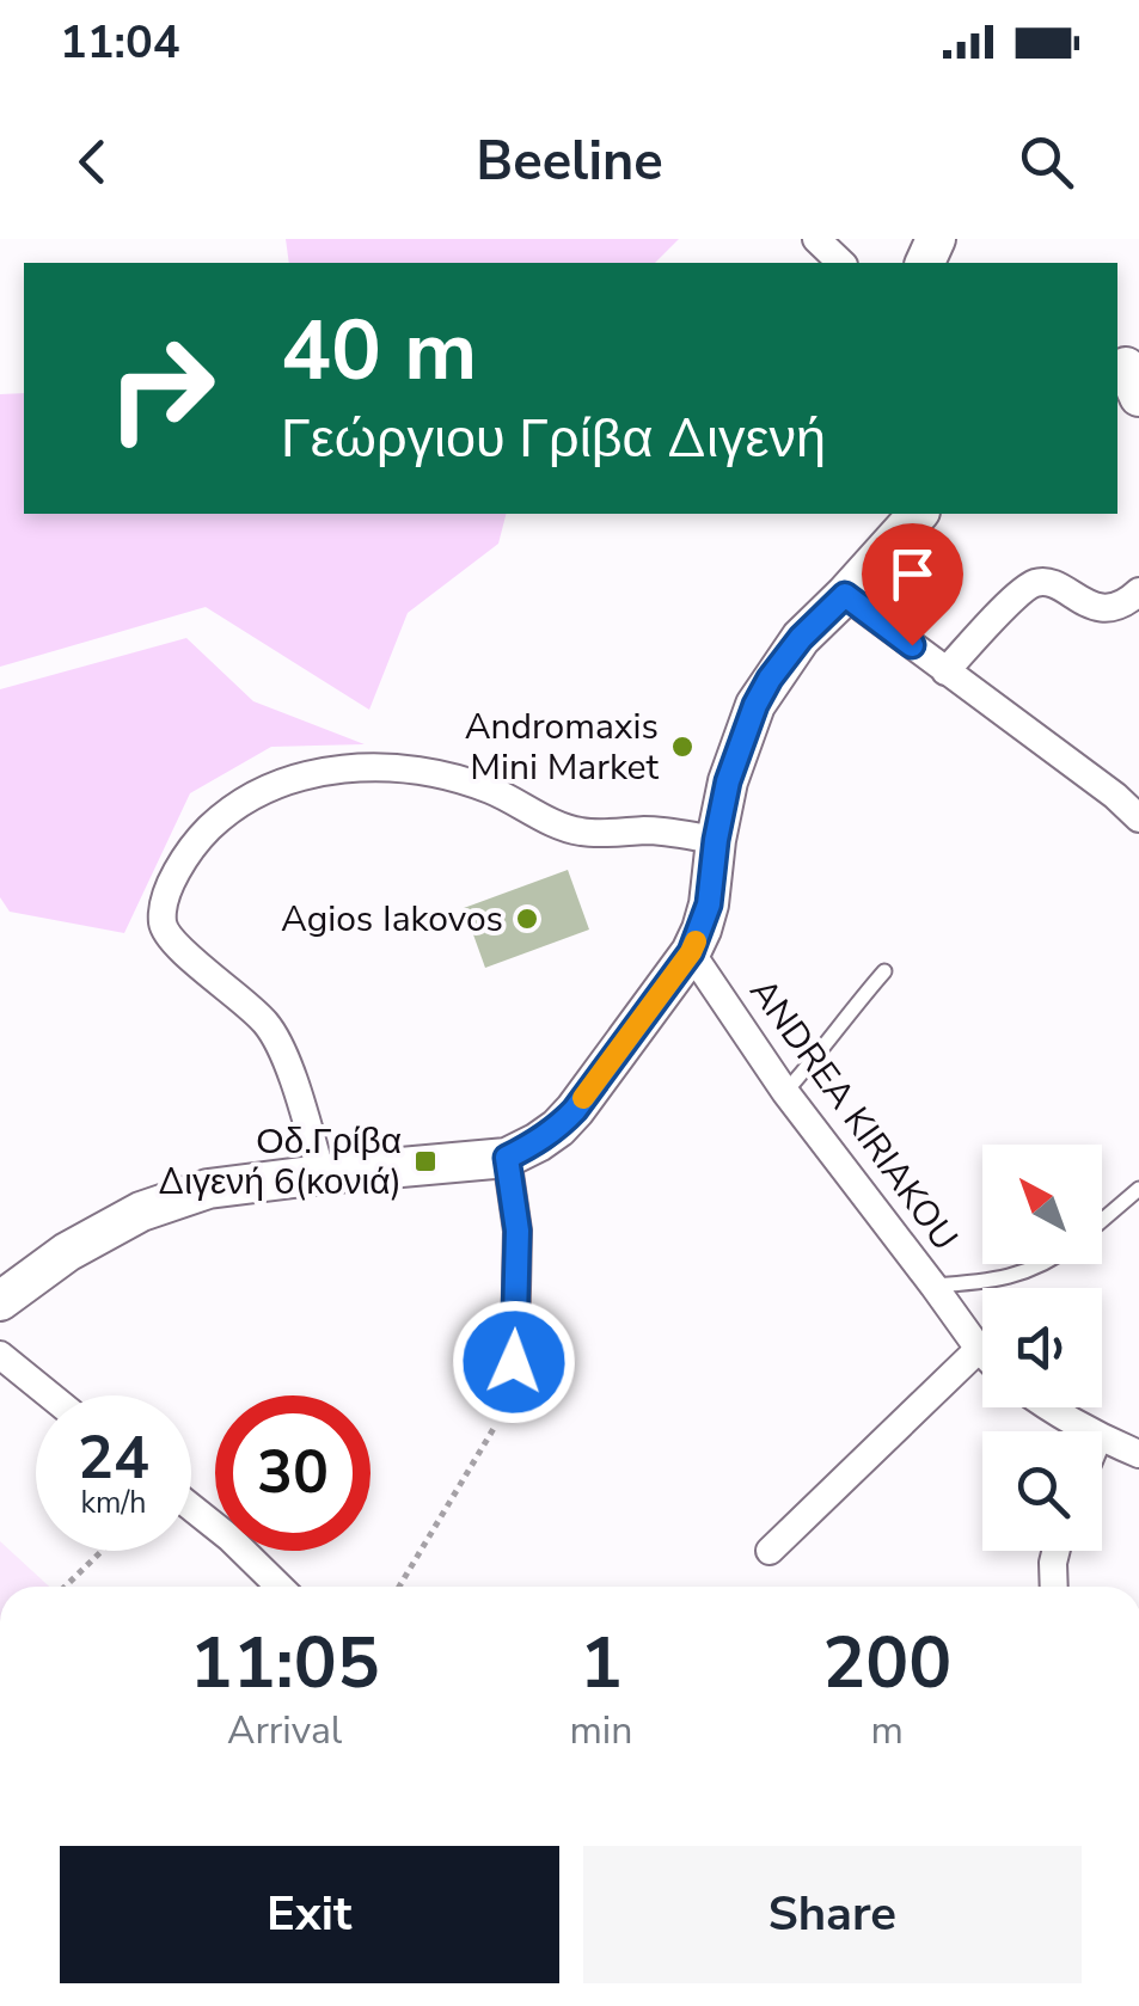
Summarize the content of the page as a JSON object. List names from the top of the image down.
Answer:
{
  "streets": {
    "street": ["ANDREA KIRIAKOU"]
  },
  "places": {
    "other": ["Andromaxis Mini Market", "Agios Iakovos"],
    "transit": ["Οδ.Γρίβα Διγενή 6(κονιά)"]
  },
  "north": "top left",
  "page": {
    "status": "11:04",
    "header": "Beeline",
    "turn": ["40 m", "Γεώργιου Γρίβα Διγενή"],
    "speed": "24 km/h",
    "limit": "30",
    "eta": [
      "11:05",
      "Arrival",
      "1",
      "min",
      "200",
      "m"
    ],
    "buttons": ["Exit", "Share"]
  }
}
